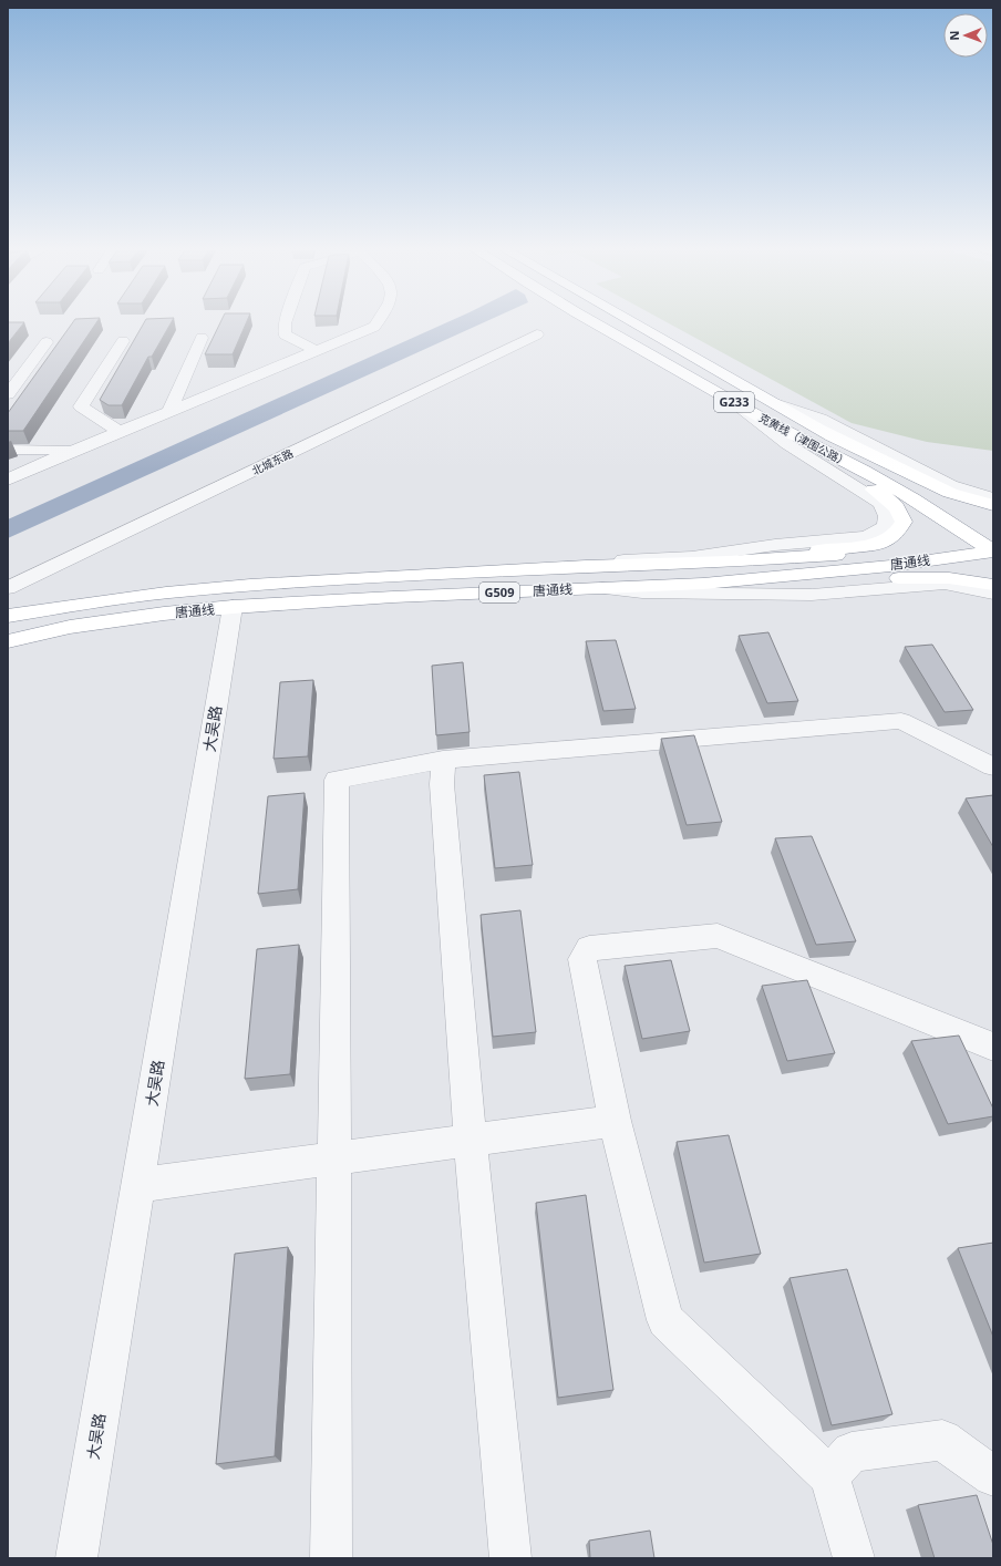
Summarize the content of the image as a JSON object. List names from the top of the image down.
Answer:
{
  "streets": {
    "highway": [
      "G233",
      "克黄线（津围公路）",
      "唐通线",
      "G509"
    ],
    "street": ["北城东路", "大吴路"]
  },
  "crossings": [
    ["G233", "克黄线（津围公路）"],
    ["克黄线（津围公路）", "唐通线"],
    ["唐通线", "大吴路"]
  ],
  "north": "left"
}
